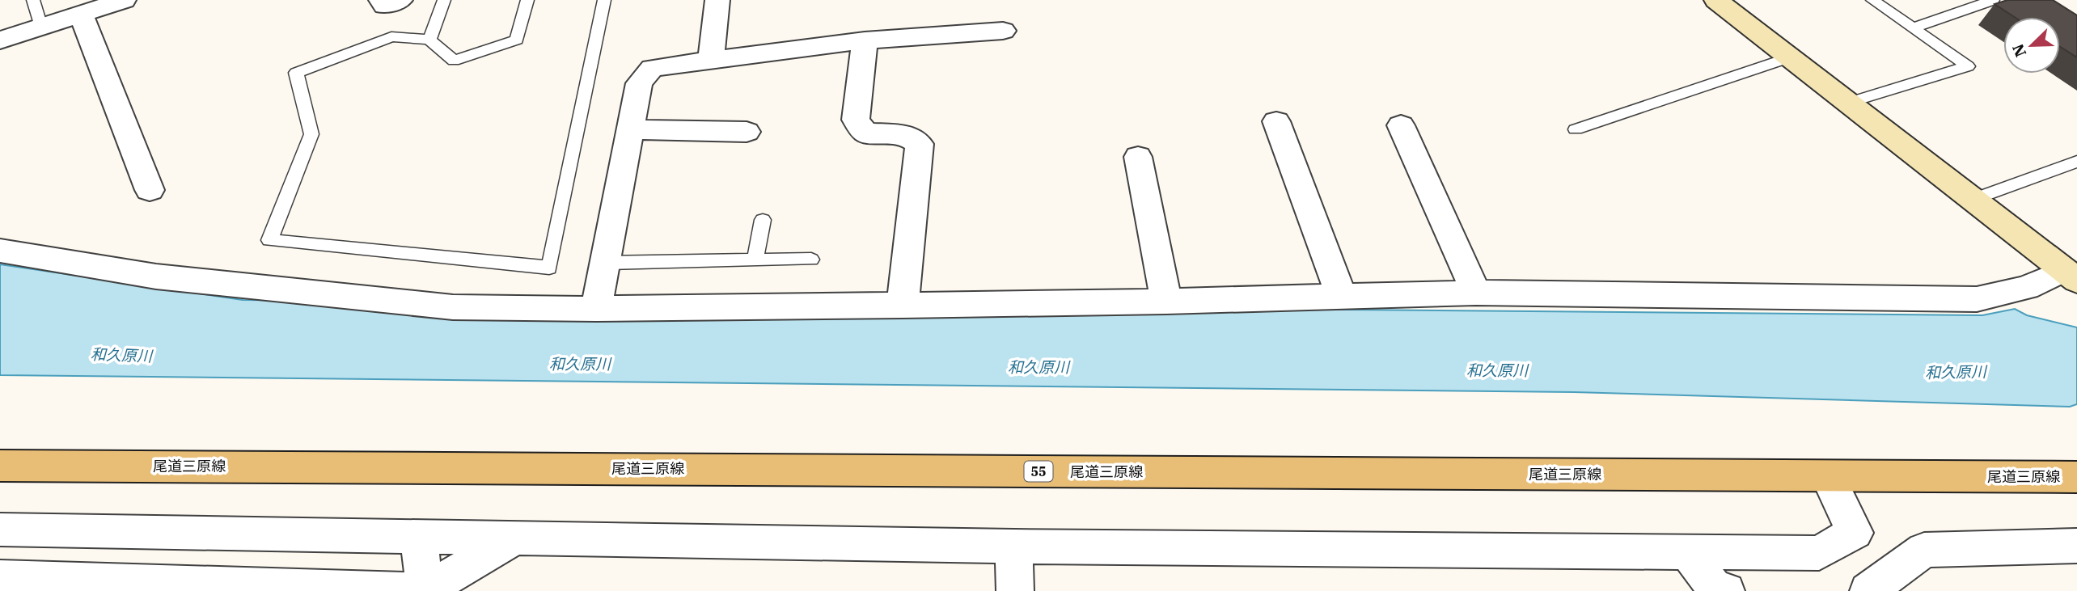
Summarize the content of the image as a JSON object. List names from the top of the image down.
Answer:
{
  "streets": {
    "main road": ["尾道三原線", "55"]
  },
  "water": ["和久原川"],
  "north": "bottom left"
}
